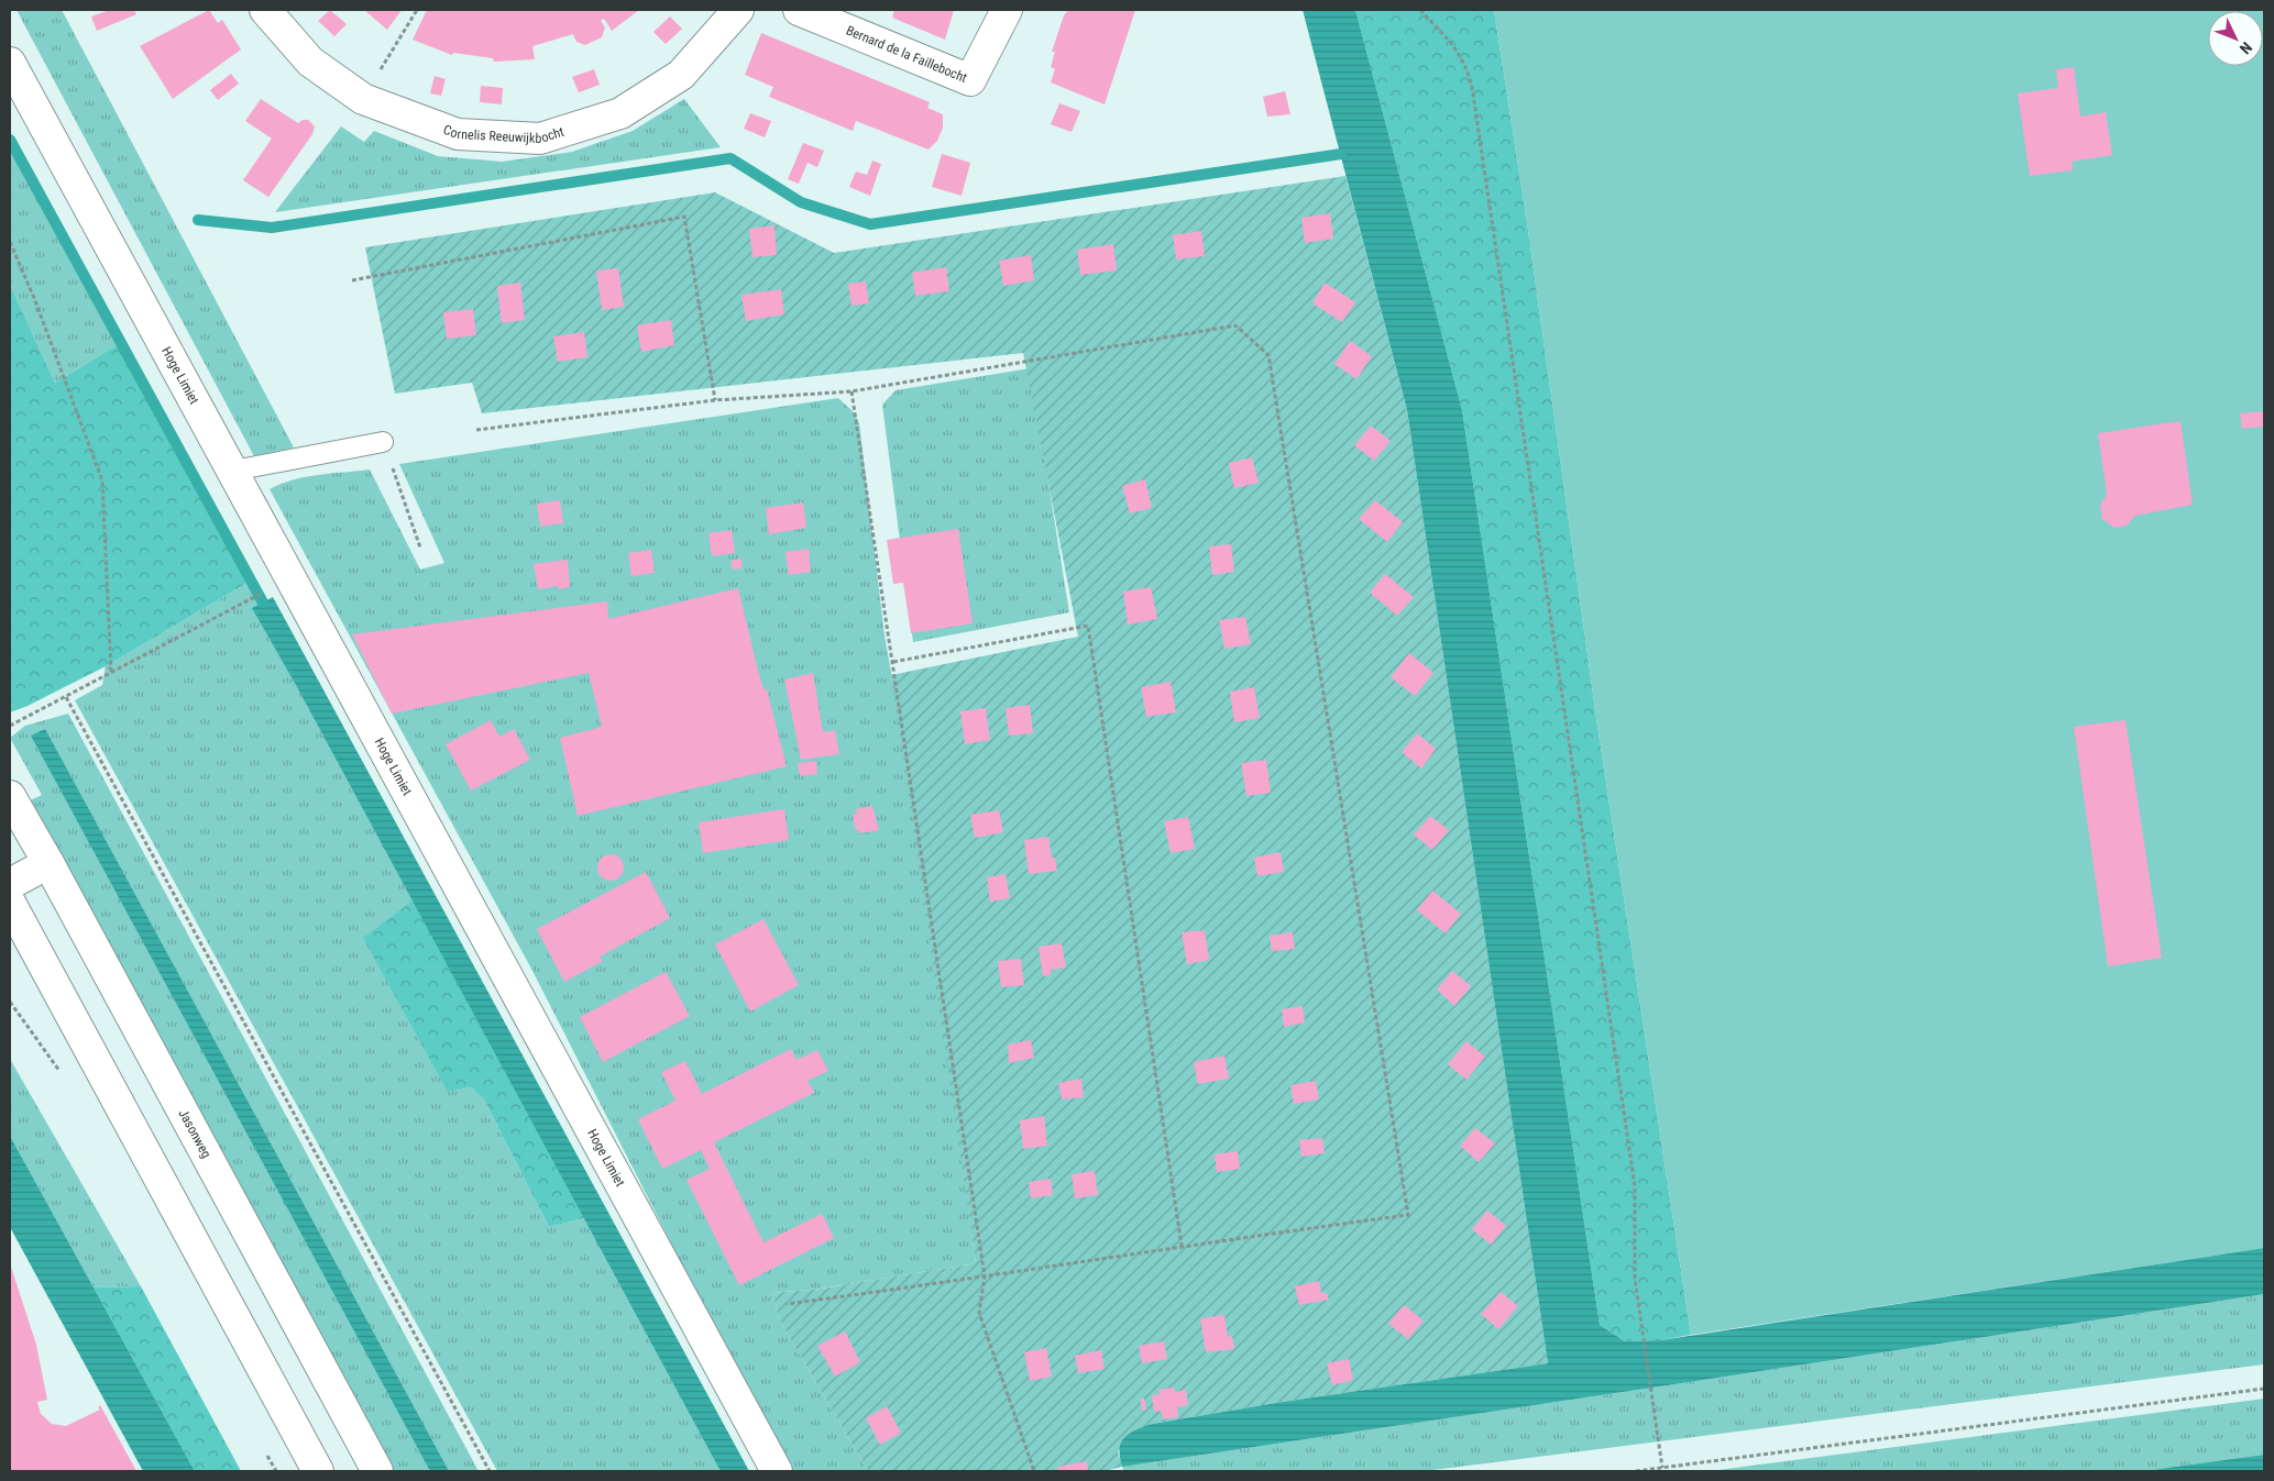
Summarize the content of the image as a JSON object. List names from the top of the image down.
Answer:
{
  "streets": {
    "street": [
      "Bernard de la Faillebocht",
      "Cornelis Reeuwijkbocht",
      "Hoge Limiet",
      "Jasonweg"
    ]
  },
  "north": "bottom right"
}
